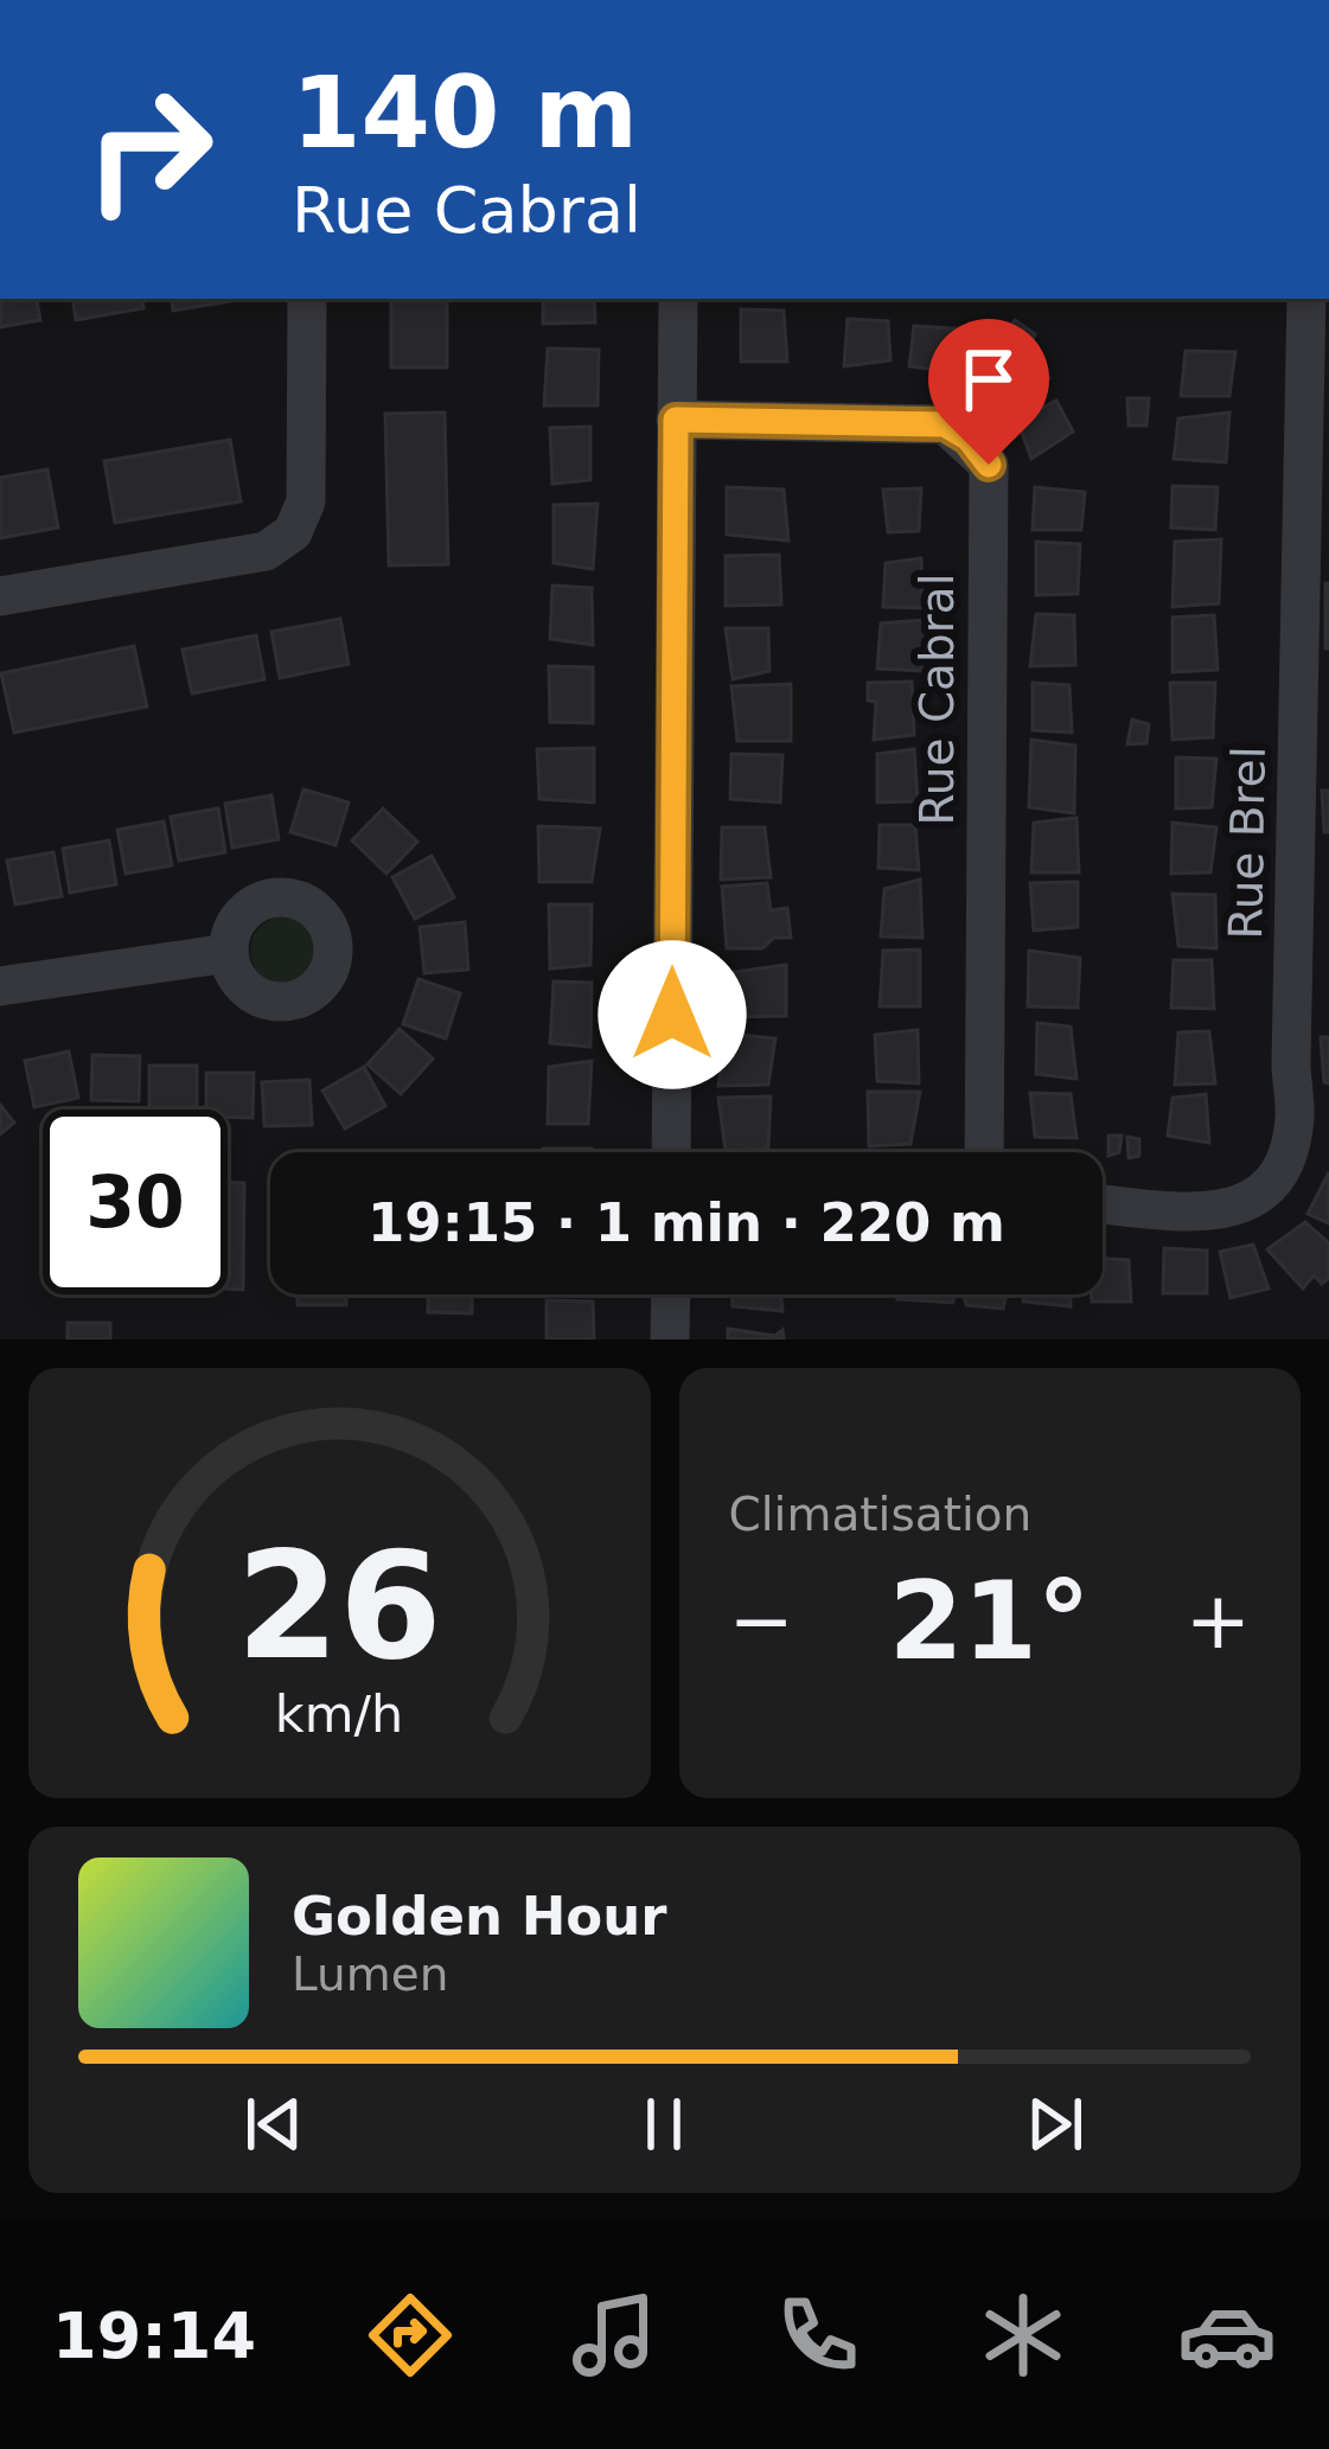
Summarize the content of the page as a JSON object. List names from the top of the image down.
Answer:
{
  "streets": {
    "street": ["Rue Cabral", "Rue Brel"]
  },
  "page": {
    "turn": ["140 m", "Rue Cabral"],
    "limit": "30",
    "trip": "19:15 · 1 min · 220 m",
    "tile": "Climatisation",
    "heat": ["−", "21°", "+"],
    "song": ["Golden Hour", "Lumen"],
    "tabs": "19:14",
    "gauge": ["26", "km/h"]
  }
}
